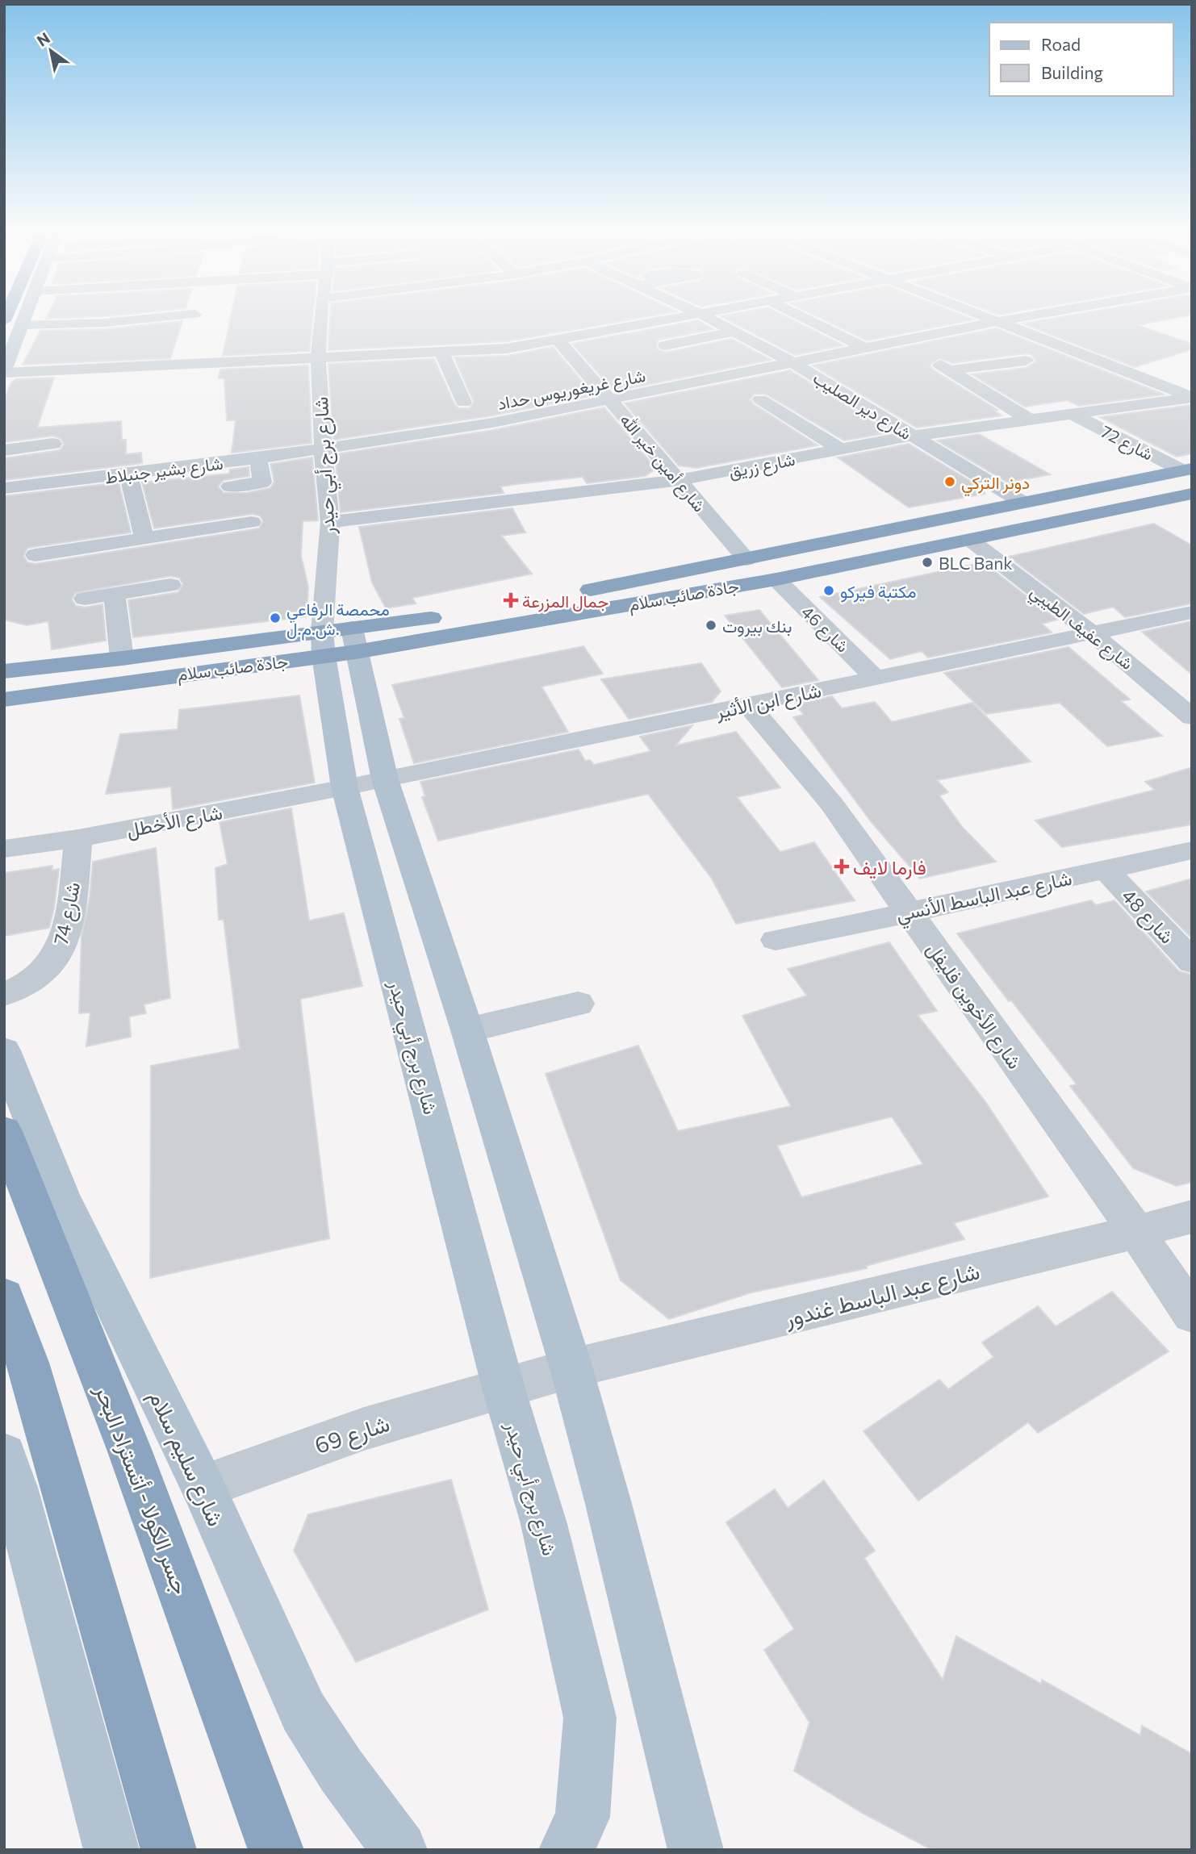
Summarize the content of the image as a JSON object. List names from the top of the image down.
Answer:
{
  "streets": {
    "highway": ["جادة صائب سلام", "جسر الكولا - أتستراد البحر"],
    "main road": ["شارع برج أبي حيدر", "شارع سليم سلام"],
    "street": [
      "شارع غريغوريوس حداد",
      "شارع دير الصليب",
      "شارع 72",
      "شارع أمين خير الله",
      "شارع زريق",
      "شارع بشير جنبلاط",
      "شارع عفيف الطيبي",
      "شارع 46",
      "شارع ابن الأثير",
      "شارع الأخطل",
      "شارع عبد الباسط الأنسي",
      "شارع 74",
      "شارع 48",
      "شارع الأخوين فليفل",
      "شارع عبد الباسط غندور",
      "شارع 69"
    ]
  },
  "crossings": [
    ["شارع غريغوريوس حداد", "شارع دير الصليب"],
    ["شارع غريغوريوس حداد", "شارع أمين خير الله"],
    ["شارع غريغوريوس حداد", "شارع برج أبي حيدر"],
    ["شارع غريغوريوس حداد", "شارع بشير جنبلاط"],
    ["شارع دير الصليب", "شارع زريق"],
    ["شارع دير الصليب", "جادة صائب سلام"],
    ["شارع 72", "شارع زريق"],
    ["شارع 72", "جادة صائب سلام"],
    ["شارع أمين خير الله", "شارع زريق"],
    ["شارع أمين خير الله", "جادة صائب سلام"],
    ["شارع زريق", "شارع برج أبي حيدر"],
    ["شارع برج أبي حيدر", "شارع بشير جنبلاط"],
    ["شارع برج أبي حيدر", "جادة صائب سلام"],
    ["شارع برج أبي حيدر", "شارع ابن الأثير"],
    ["شارع برج أبي حيدر", "شارع الأخطل"],
    ["شارع برج أبي حيدر", "شارع عبد الباسط غندور"],
    ["شارع برج أبي حيدر", "شارع 69"],
    ["جادة صائب سلام", "شارع عفيف الطيبي"],
    ["جادة صائب سلام", "شارع 46"],
    ["شارع عفيف الطيبي", "شارع ابن الأثير"],
    ["شارع 46", "شارع ابن الأثير"],
    ["شارع ابن الأثير", "شارع الأخطل"],
    ["شارع ابن الأثير", "شارع الأخوين فليفل"],
    ["شارع الأخطل", "شارع 74"],
    ["شارع عبد الباسط الأنسي", "شارع 48"],
    ["شارع عبد الباسط الأنسي", "شارع الأخوين فليفل"],
    ["شارع الأخوين فليفل", "شارع عبد الباسط غندور"],
    ["شارع عبد الباسط غندور", "شارع 69"],
    ["شارع 69", "شارع سليم سلام"]
  ],
  "places": {
    "other": [
      "دونر التركي",
      "BLC Bank",
      "مكتبة فيركو",
      "محمصة الرفاعي ش.م.ل.",
      "بنك بيروت"
    ],
    "health": ["جمال المزرعة", "فارما لايف"]
  },
  "legend": ["Road", "Building"],
  "north": "top left"
}
